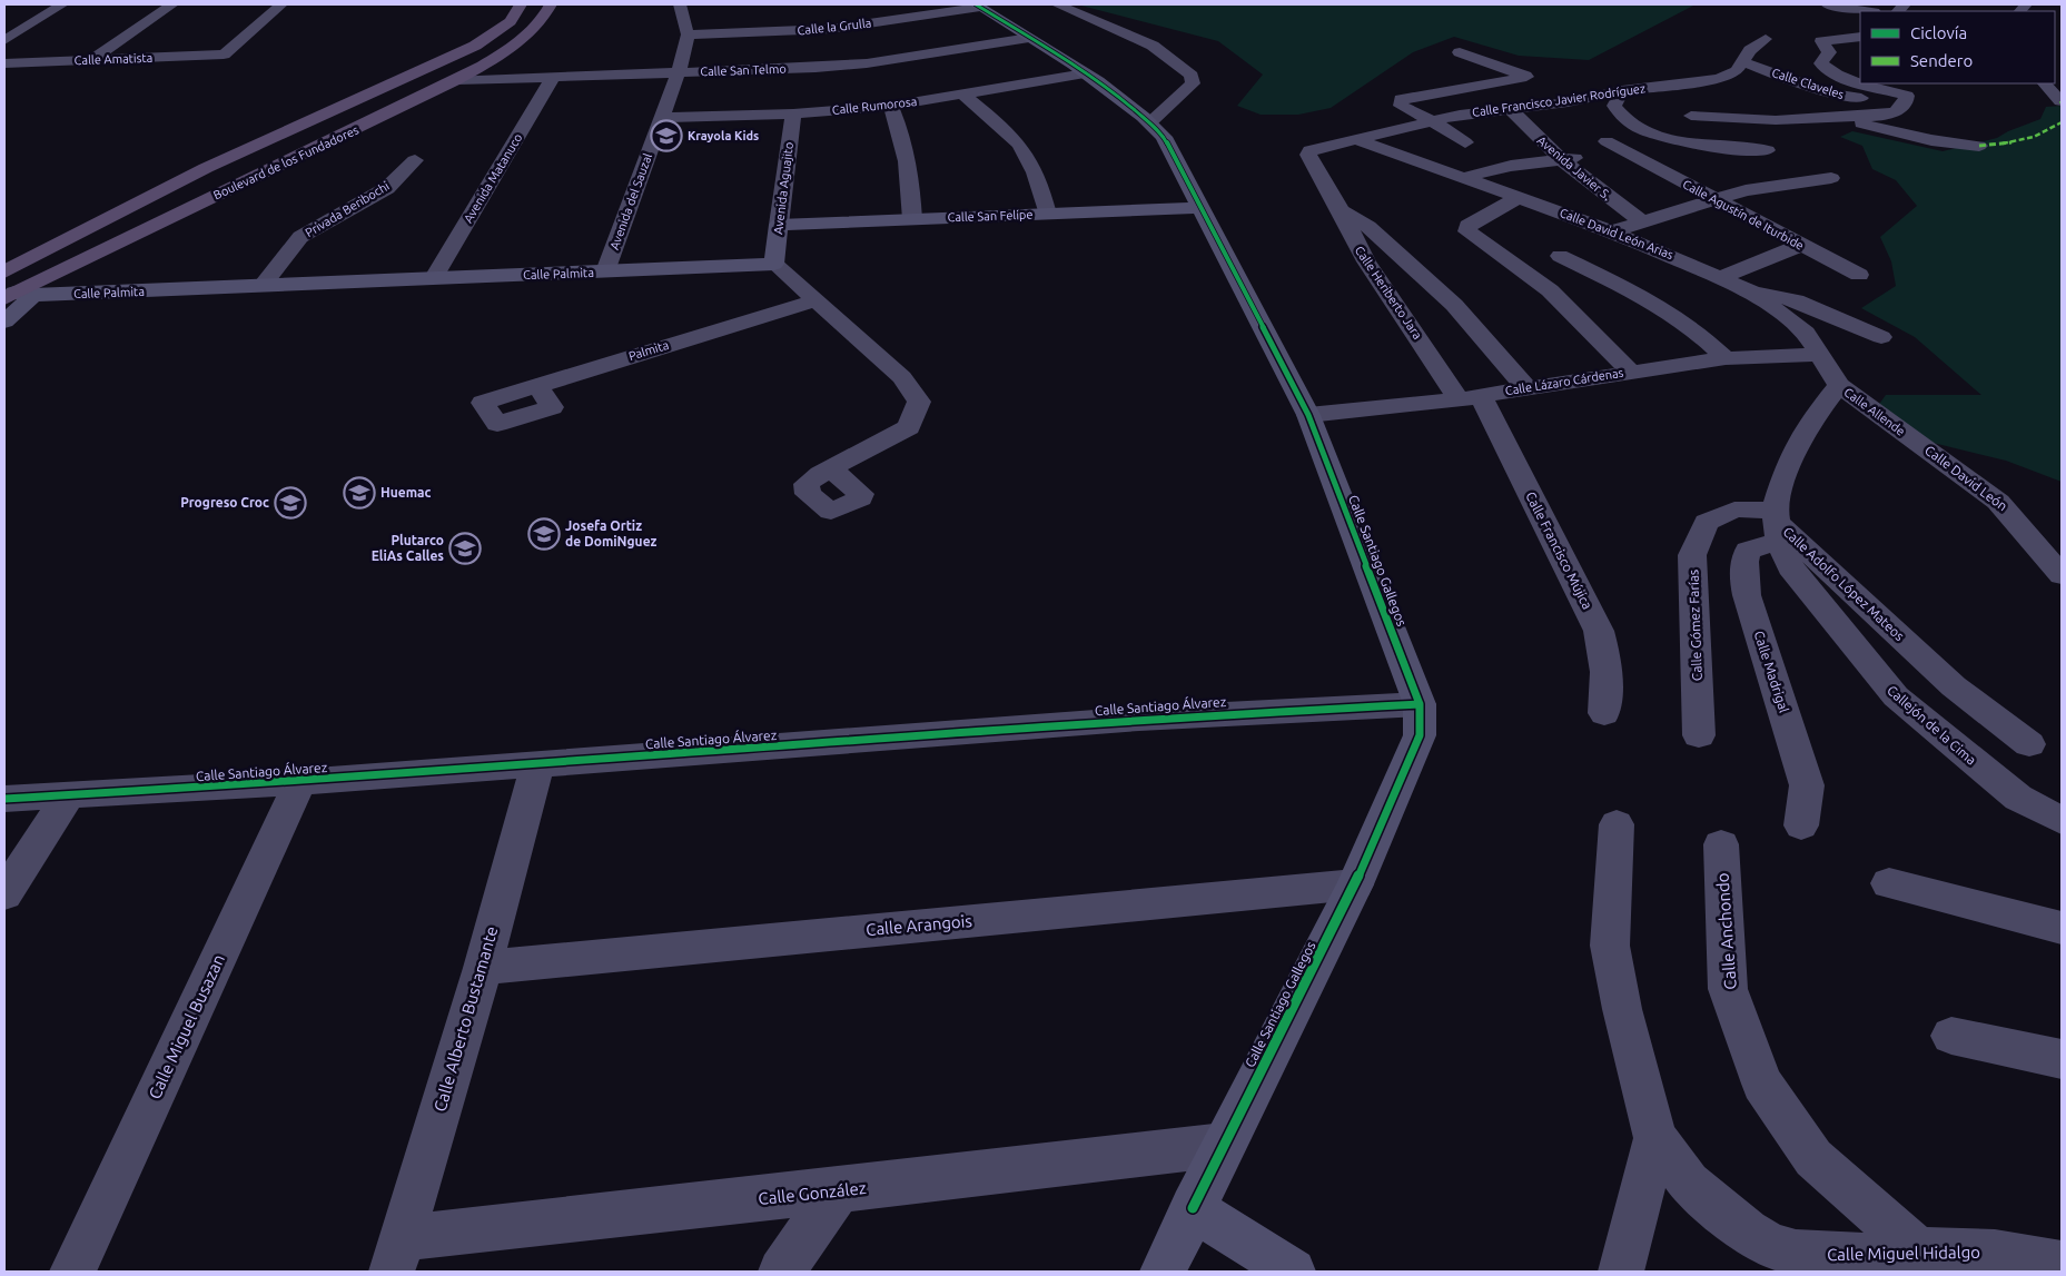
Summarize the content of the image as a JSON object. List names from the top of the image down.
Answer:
{
  "streets": {
    "main road": ["Boulevard de los Fundadores"],
    "street": [
      "Calle la Grulla",
      "Calle Amatista",
      "Calle San Telmo",
      "Calle Claveles",
      "Calle Francisco Javier Rodríguez",
      "Calle Rumorosa",
      "Avenida Javier S.",
      "Avenida Matanuco",
      "Avenida Aguajito",
      "Avenida del Sauzal",
      "Privada Beribochi",
      "Calle Agustín de Iturbide",
      "Calle San Felipe",
      "Calle David León Arias",
      "Calle Palmita",
      "Calle Heriberto Jara",
      "Palmita",
      "Calle Lázaro Cárdenas",
      "Calle Allende",
      "Calle David León",
      "Calle Francisco Mújica",
      "Calle Santiago Gallegos",
      "Calle Adolfo López Mateos",
      "Calle Gómez Farías",
      "Calle Madrigal",
      "Calle Santiago Álvarez",
      "Callejón de la Cima",
      "Calle Arangois",
      "Calle Anchondo",
      "Calle Alberto Bustamante",
      "Calle Miguel Busazan",
      "Calle González",
      "Calle Miguel Hidalgo"
    ]
  },
  "crossings": [
    ["Calle la Grulla", "Avenida del Sauzal"],
    ["Calle la Grulla", "Calle Santiago Gallegos"],
    ["Calle San Telmo", "Boulevard de los Fundadores"],
    ["Calle San Telmo", "Avenida Matanuco"],
    ["Calle San Telmo", "Avenida del Sauzal"],
    ["Calle San Telmo", "Calle Santiago Gallegos"],
    ["Calle Claveles", "Calle Francisco Javier Rodríguez"],
    ["Calle Francisco Javier Rodríguez", "Avenida Javier S."],
    ["Calle Francisco Javier Rodríguez", "Calle David León Arias"],
    ["Calle Francisco Javier Rodríguez", "Calle Heriberto Jara"],
    ["Calle Rumorosa", "Avenida Aguajito"],
    ["Calle Rumorosa", "Avenida del Sauzal"],
    ["Calle Rumorosa", "Calle Santiago Gallegos"],
    ["Boulevard de los Fundadores", "Calle Palmita"],
    ["Avenida Matanuco", "Calle Palmita"],
    ["Avenida Aguajito", "Calle San Felipe"],
    ["Avenida Aguajito", "Calle Palmita"],
    ["Avenida del Sauzal", "Calle Palmita"],
    ["Privada Beribochi", "Calle Palmita"],
    ["Calle San Felipe", "Calle Santiago Gallegos"],
    ["Calle David León Arias", "Calle Lázaro Cárdenas"],
    ["Calle David León Arias", "Calle Allende"],
    ["Calle David León Arias", "Calle Adolfo López Mateos"],
    ["Calle Heriberto Jara", "Calle Lázaro Cárdenas"],
    ["Calle Heriberto Jara", "Calle Francisco Mújica"],
    ["Calle Lázaro Cárdenas", "Calle Francisco Mújica"],
    ["Calle Lázaro Cárdenas", "Calle Santiago Gallegos"],
    ["Calle Allende", "Calle David León"],
    ["Calle Allende", "Calle Adolfo López Mateos"],
    ["Calle Santiago Gallegos", "Calle Santiago Álvarez"],
    ["Calle Santiago Gallegos", "Calle Arangois"],
    ["Calle Santiago Gallegos", "Calle González"],
    ["Calle Adolfo López Mateos", "Calle Gómez Farías"],
    ["Calle Adolfo López Mateos", "Calle Madrigal"],
    ["Calle Adolfo López Mateos", "Callejón de la Cima"],
    ["Calle Gómez Farías", "Calle Madrigal"],
    ["Calle Gómez Farías", "Callejón de la Cima"],
    ["Calle Madrigal", "Callejón de la Cima"],
    ["Calle Santiago Álvarez", "Calle Alberto Bustamante"],
    ["Calle Santiago Álvarez", "Calle Miguel Busazan"],
    ["Calle Arangois", "Calle Alberto Bustamante"],
    ["Calle Anchondo", "Calle Miguel Hidalgo"],
    ["Calle Alberto Bustamante", "Calle González"]
  ],
  "places": {
    "school or university": [
      "Krayola Kids",
      "Huemac",
      "Progreso Croc",
      "Josefa Ortiz de DomiNguez",
      "Plutarco EliAs Calles"
    ]
  },
  "legend": ["Ciclovía", "Sendero"]
}
